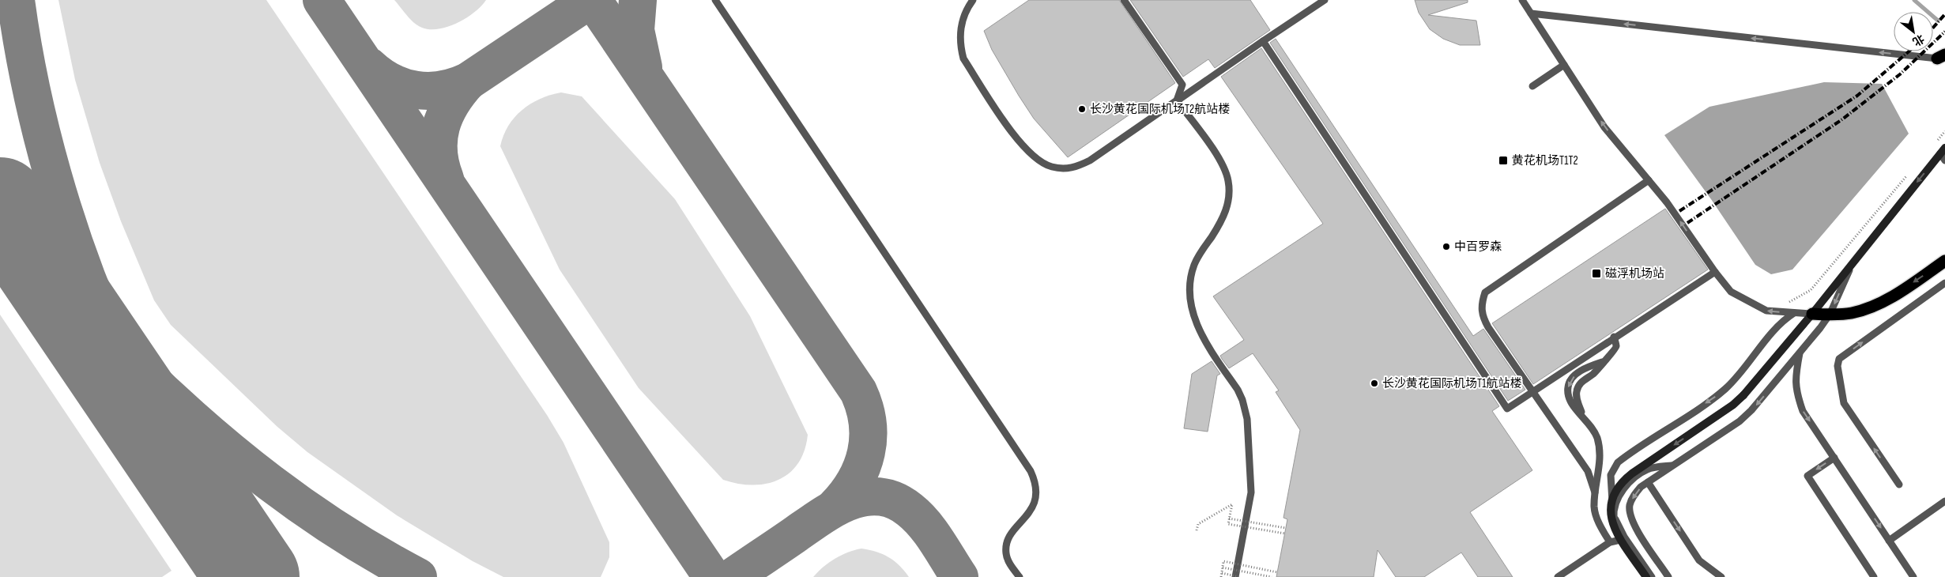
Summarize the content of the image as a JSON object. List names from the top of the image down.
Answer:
{
  "places": {
    "other": ["长沙黄花国际机场T2航站楼", "中百罗森", "长沙黄花国际机场T1航站楼"],
    "transit": ["黄花机场T1T2", "磁浮机场站"]
  },
  "north": "bottom right"
}
